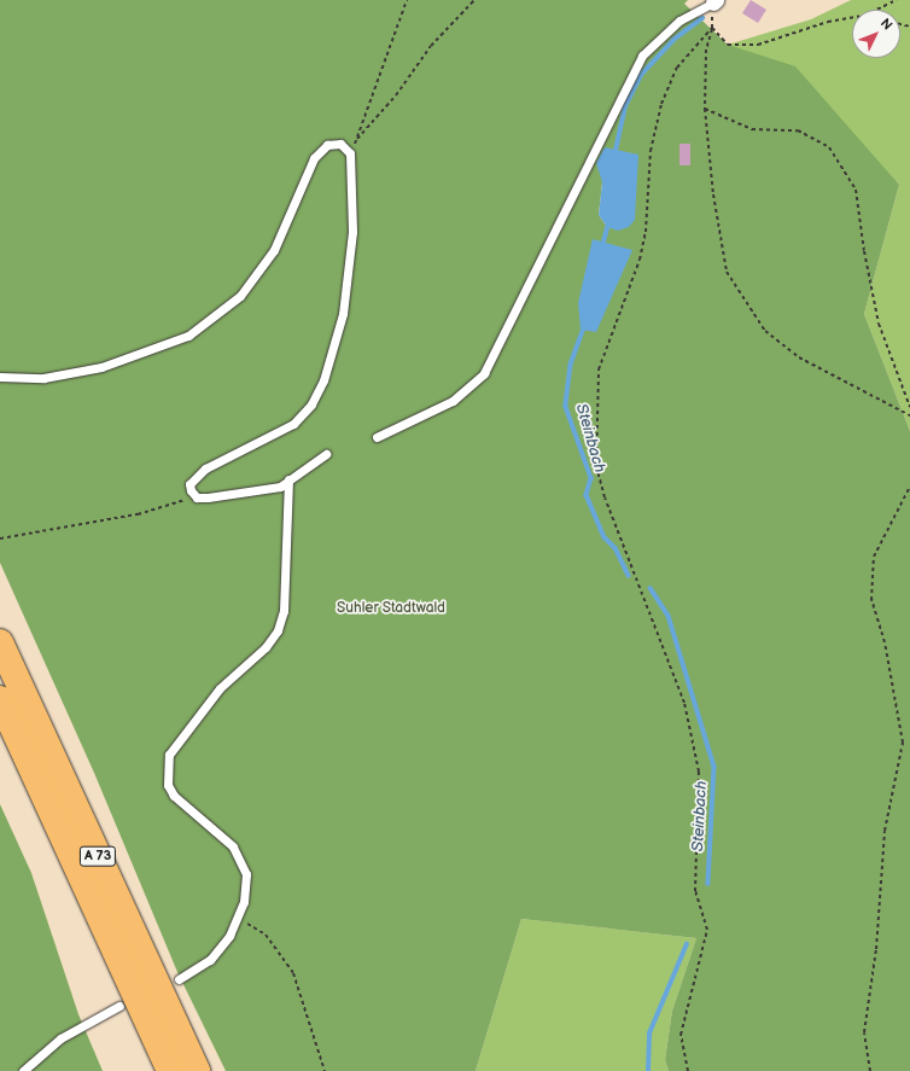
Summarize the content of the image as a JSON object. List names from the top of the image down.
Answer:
{
  "streets": {
    "highway": ["A 73"]
  },
  "water": ["Steinbach"],
  "parks": ["Suhler Stadtwald"],
  "north": "top right"
}
